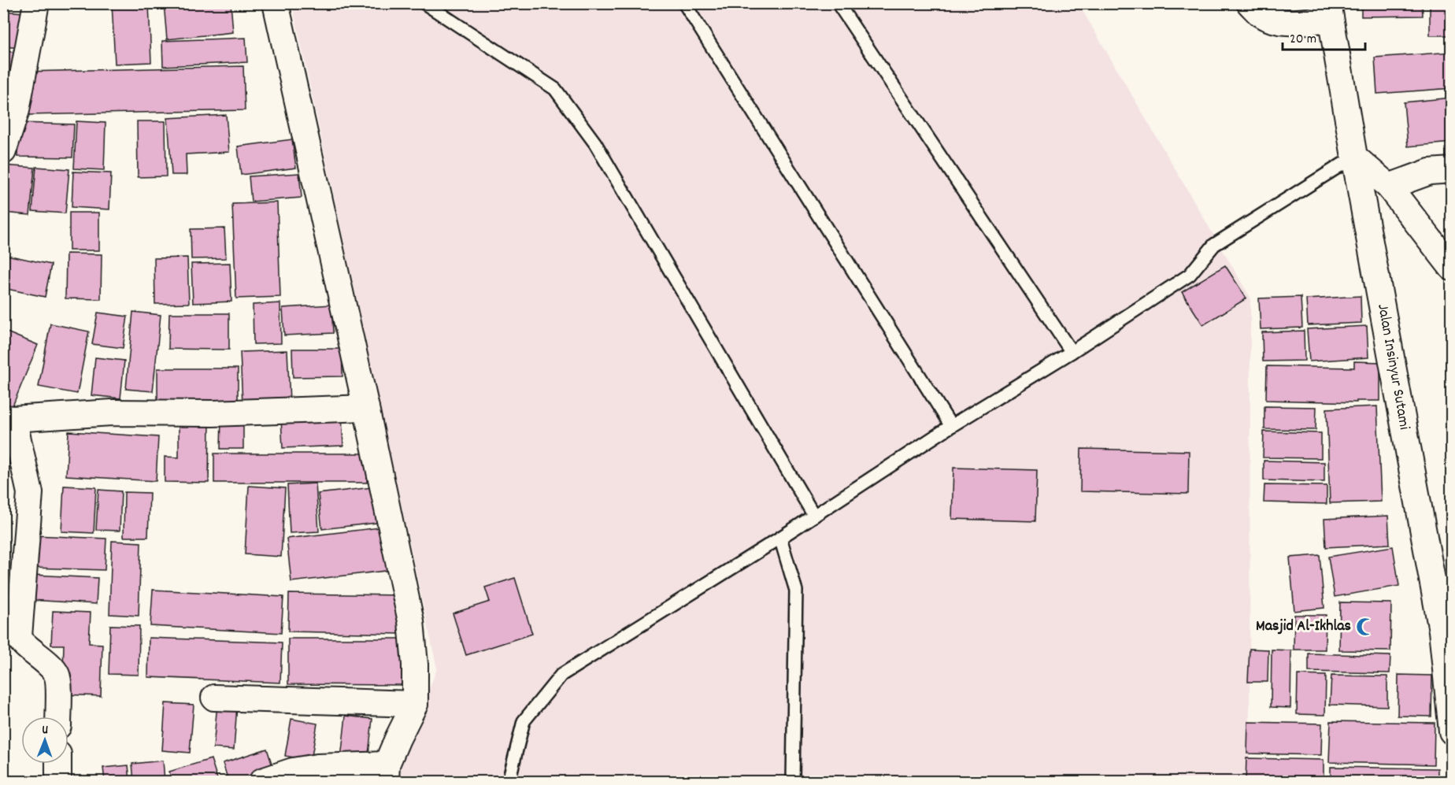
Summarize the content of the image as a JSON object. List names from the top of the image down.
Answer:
{
  "streets": {
    "street": ["Jalan Insinyur Sutami"]
  },
  "places": {
    "mosque": ["Masjid Al-Ikhlas"]
  },
  "scale_bar": "20 m",
  "north": "top"
}
